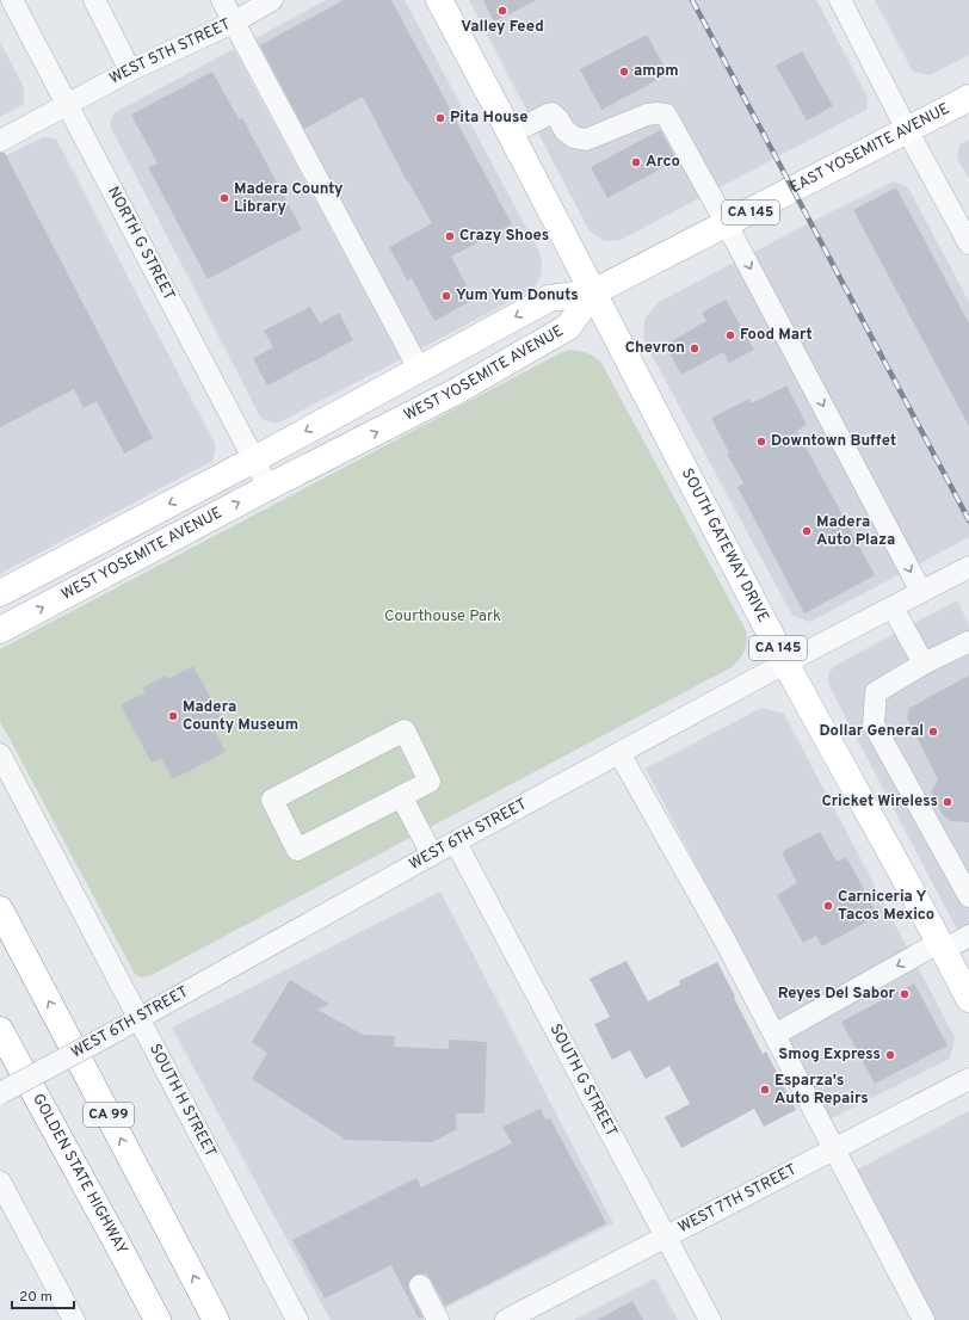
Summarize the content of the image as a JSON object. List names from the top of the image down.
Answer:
{
  "streets": {
    "main road": [
      "EAST YOSEMITE AVENUE",
      "CA 145",
      "WEST YOSEMITE AVENUE",
      "SOUTH GATEWAY DRIVE",
      "CA 99",
      "GOLDEN STATE HIGHWAY"
    ],
    "street": [
      "WEST 5TH STREET",
      "NORTH G STREET",
      "WEST 6TH STREET",
      "SOUTH G STREET",
      "SOUTH H STREET",
      "WEST 7TH STREET"
    ]
  },
  "crossings": [
    ["WEST 5TH STREET", "NORTH G STREET"],
    ["EAST YOSEMITE AVENUE", "WEST YOSEMITE AVENUE"],
    ["EAST YOSEMITE AVENUE", "SOUTH GATEWAY DRIVE"],
    ["NORTH G STREET", "WEST YOSEMITE AVENUE"],
    ["WEST YOSEMITE AVENUE", "SOUTH GATEWAY DRIVE"],
    ["SOUTH GATEWAY DRIVE", "WEST 6TH STREET"],
    ["WEST 6TH STREET", "SOUTH G STREET"],
    ["WEST 6TH STREET", "SOUTH H STREET"],
    ["SOUTH G STREET", "WEST 7TH STREET"]
  ],
  "parks": ["Courthouse Park"],
  "places": [
    "Valley Feed",
    "ampm",
    "Pita House",
    "Arco",
    "Madera County Library",
    "Crazy Shoes",
    "Yum Yum Donuts",
    "Food Mart",
    "Chevron",
    "Downtown Buffet",
    "Madera Auto Plaza",
    "Madera County Museum",
    "Dollar General",
    "Cricket Wireless",
    "Carniceria Y Tacos Mexico",
    "Reyes Del Sabor",
    "Smog Express",
    "Esparza's Auto Repairs"
  ],
  "scale_bar": "20 m"
}
